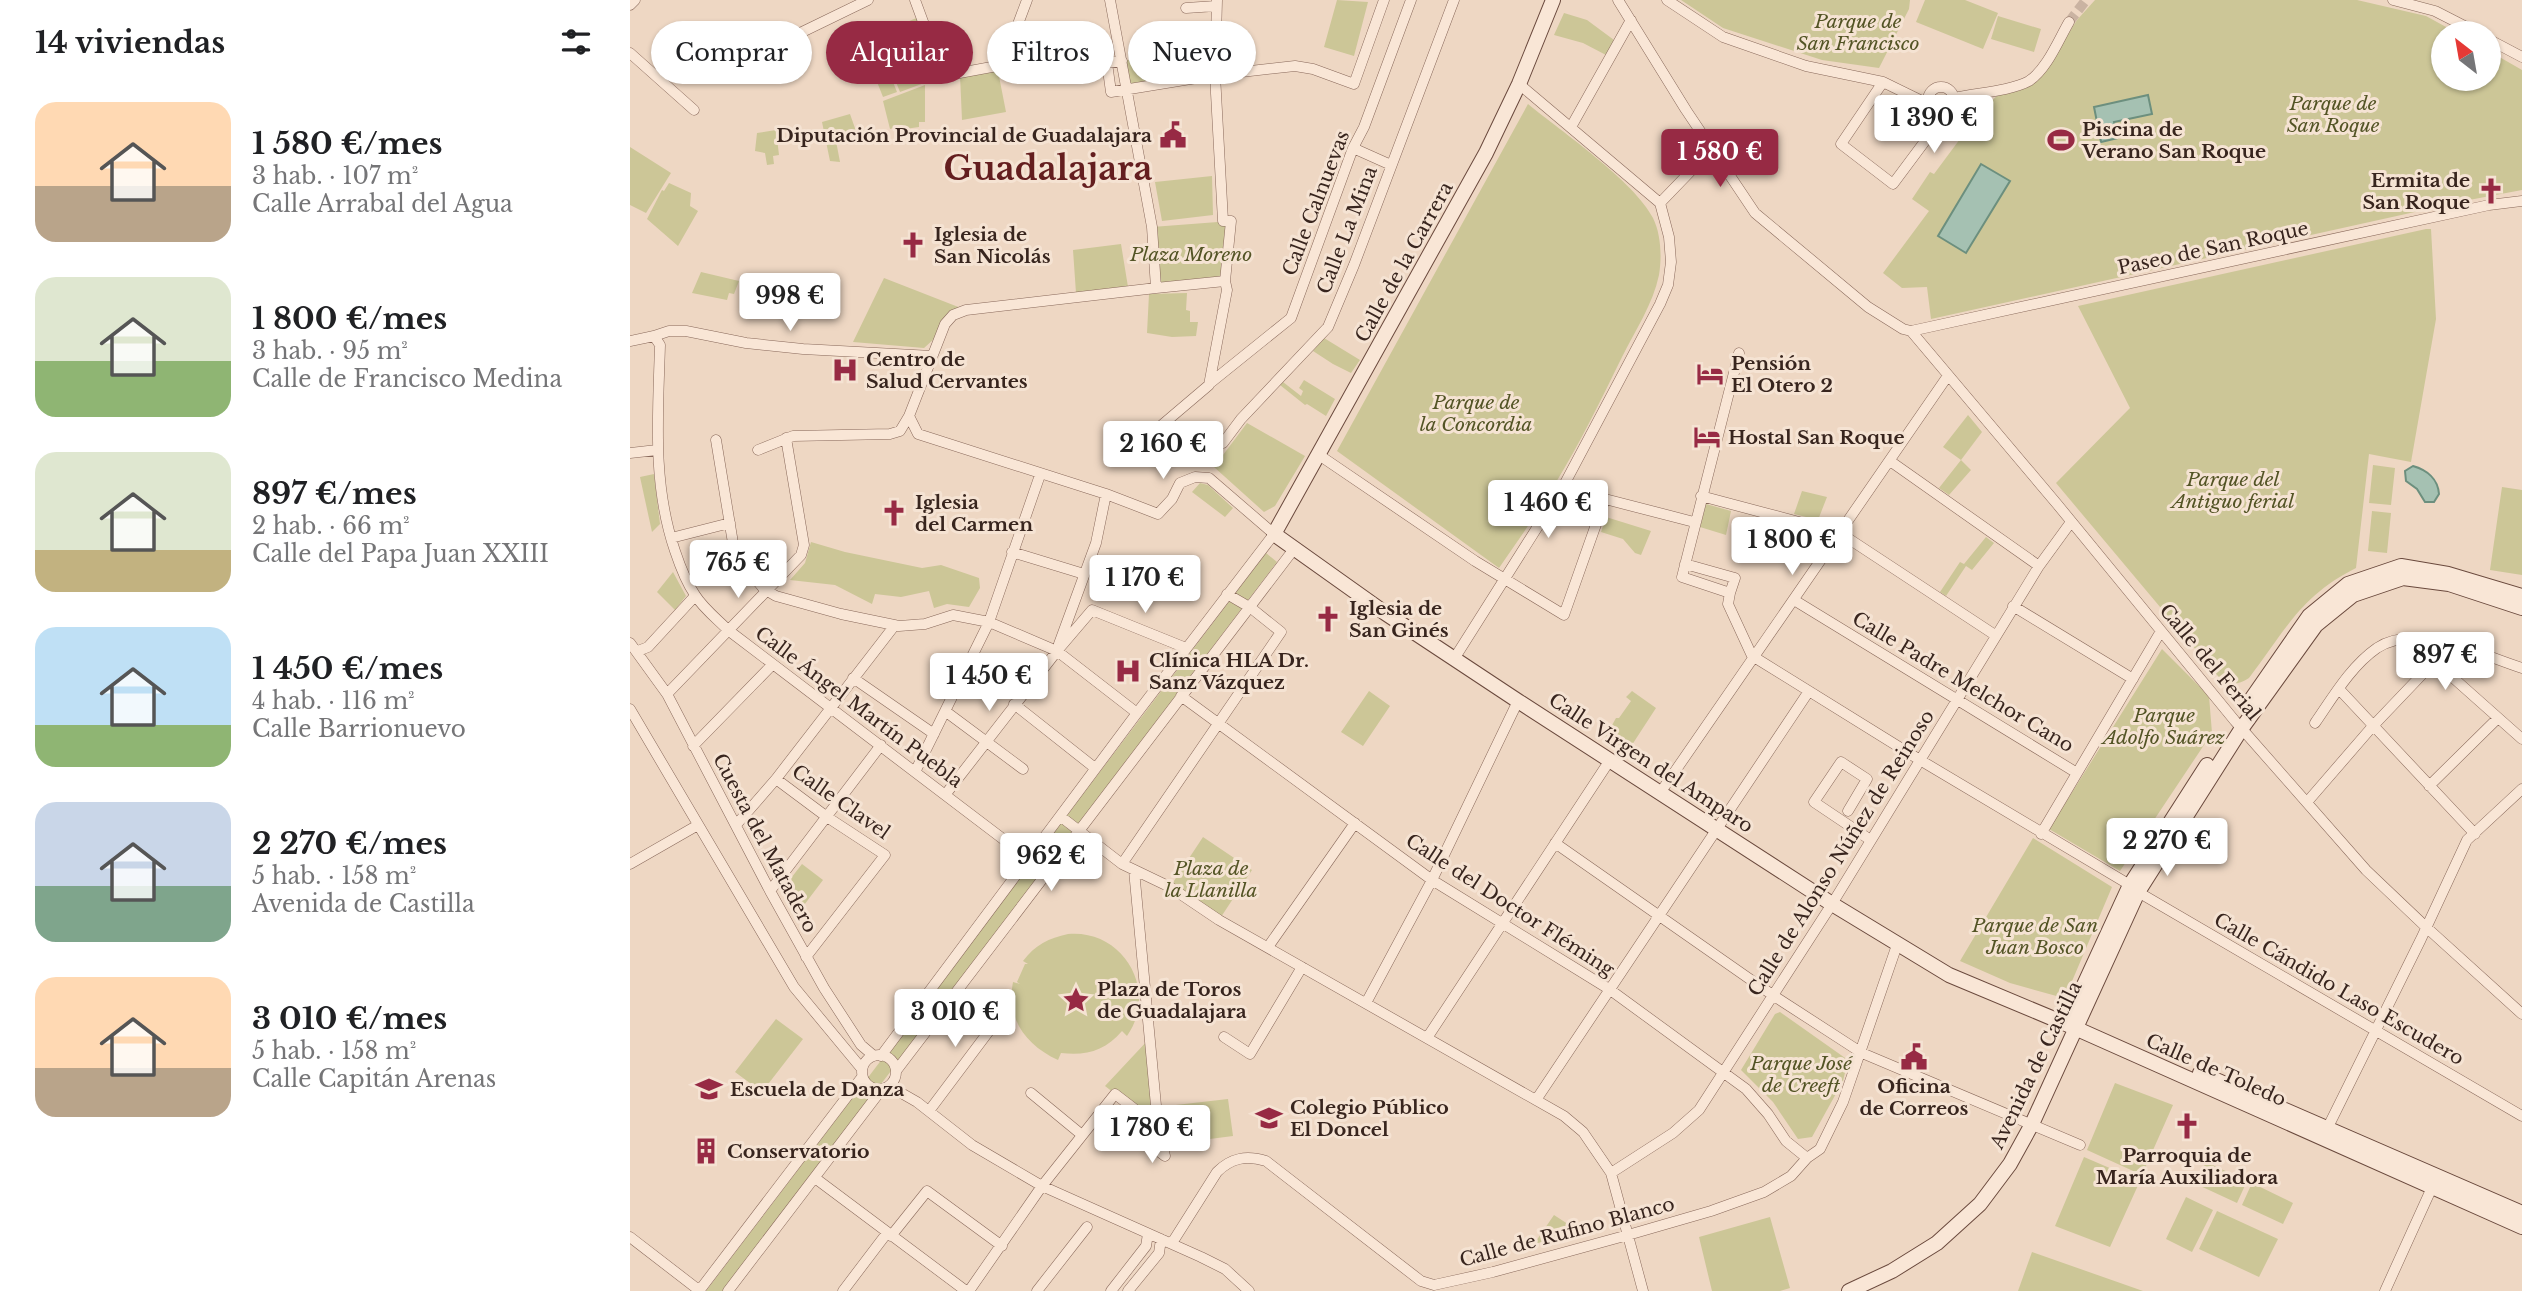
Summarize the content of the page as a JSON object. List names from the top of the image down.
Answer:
{
  "streets": {
    "street": [
      "Calle Calnuevas",
      "Calle La Mina",
      "Paseo de San Roque",
      "Calle de la Carrera",
      "Calle del Ferial",
      "Calle Padre Melchor Cano",
      "Calle Ángel Martín Puebla",
      "Calle Virgen del Amparo",
      "Calle Clavel",
      "Cuesta del Matadero",
      "Calle de Alonso Núñez de Reinoso",
      "Calle del Doctor Fléming",
      "Calle Cándido Laso Escudero",
      "Avenida de Castilla",
      "Calle de Toledo",
      "Calle de Rufino Blanco"
    ]
  },
  "crossings": [
    ["Paseo de San Roque", "Calle del Ferial"],
    ["Calle de la Carrera", "Calle Virgen del Amparo"],
    ["Calle del Ferial", "Calle de Alonso Núñez de Reinoso"],
    ["Calle del Ferial", "Avenida de Castilla"],
    ["Calle Padre Melchor Cano", "Calle de Alonso Núñez de Reinoso"],
    ["Calle Virgen del Amparo", "Calle de Alonso Núñez de Reinoso"],
    ["Calle Virgen del Amparo", "Calle de Toledo"],
    ["Calle Virgen del Amparo", "Calle de Rufino Blanco"],
    ["Calle Clavel", "Cuesta del Matadero"],
    ["Calle de Alonso Núñez de Reinoso", "Calle del Doctor Fléming"],
    ["Calle de Alonso Núñez de Reinoso", "Calle Cándido Laso Escudero"],
    ["Calle del Doctor Fléming", "Calle de Rufino Blanco"],
    ["Calle Cándido Laso Escudero", "Avenida de Castilla"],
    ["Avenida de Castilla", "Calle de Toledo"],
    ["Calle de Toledo", "Calle de Rufino Blanco"]
  ],
  "districts": ["Guadalajara"],
  "parks": [
    "Parque de San Francisco",
    "Parque de San Roque",
    "Plaza Moreno",
    "Parque de la Concordia",
    "Parque del Antiguo ferial",
    "Parque Adolfo Suárez",
    "Plaza de la Llanilla",
    "Parque de San Juan Bosco",
    "Parque José de Creeft"
  ],
  "places": {
    "public building": ["Diputación Provincial de Guadalajara", "Oficina de Correos"],
    "sports": ["Piscina de Verano San Roque"],
    "church": [
      "Ermita de San Roque",
      "Iglesia de San Nicolás",
      "Iglesia del Carmen",
      "Iglesia de San Ginés",
      "Parroquia de María Auxiliadora"
    ],
    "hospital": ["Centro de Salud Cervantes", "Clínica HLA Dr. Sanz Vázquez"],
    "hotel": ["Pensión El Otero 2", "Hostal San Roque"],
    "place": ["Plaza de Toros de Guadalajara"],
    "school or university": ["Escuela de Danza", "Colegio Público El Doncel"],
    "building": ["Conservatorio"]
  },
  "north": "top left",
  "page": {
    "heading": "14 viviendas",
    "chip": [
      "Comprar",
      "Alquilar",
      "Filtros",
      "Nuevo"
    ],
    "list": [
      {
        "name": "1 580 €/mes",
        "note": "3 hab. · 107 m² · Calle Arrabal del Agua"
      },
      {
        "name": "1 800 €/mes",
        "note": "3 hab. · 95 m² · Calle de Francisco Medina"
      },
      {
        "name": "897 €/mes",
        "note": "2 hab. · 66 m² · Calle del Papa Juan XXIII"
      },
      {
        "name": "1 450 €/mes",
        "note": "4 hab. · 116 m² · Calle Barrionuevo"
      },
      {
        "name": "2 270 €/mes",
        "note": "5 hab. · 158 m² · Avenida de Castilla"
      },
      {
        "name": "3 010 €/mes",
        "note": "5 hab. · 158 m² · Calle Capitán Arenas"
      }
    ],
    "price": [
      "1 390 €",
      "1 580 €",
      "998 €",
      "2 160 €",
      "1 460 €",
      "1 800 €",
      "765 €",
      "1 170 €",
      "897 €",
      "1 450 €",
      "2 270 €",
      "962 €",
      "3 010 €",
      "1 780 €"
    ]
  }
}
